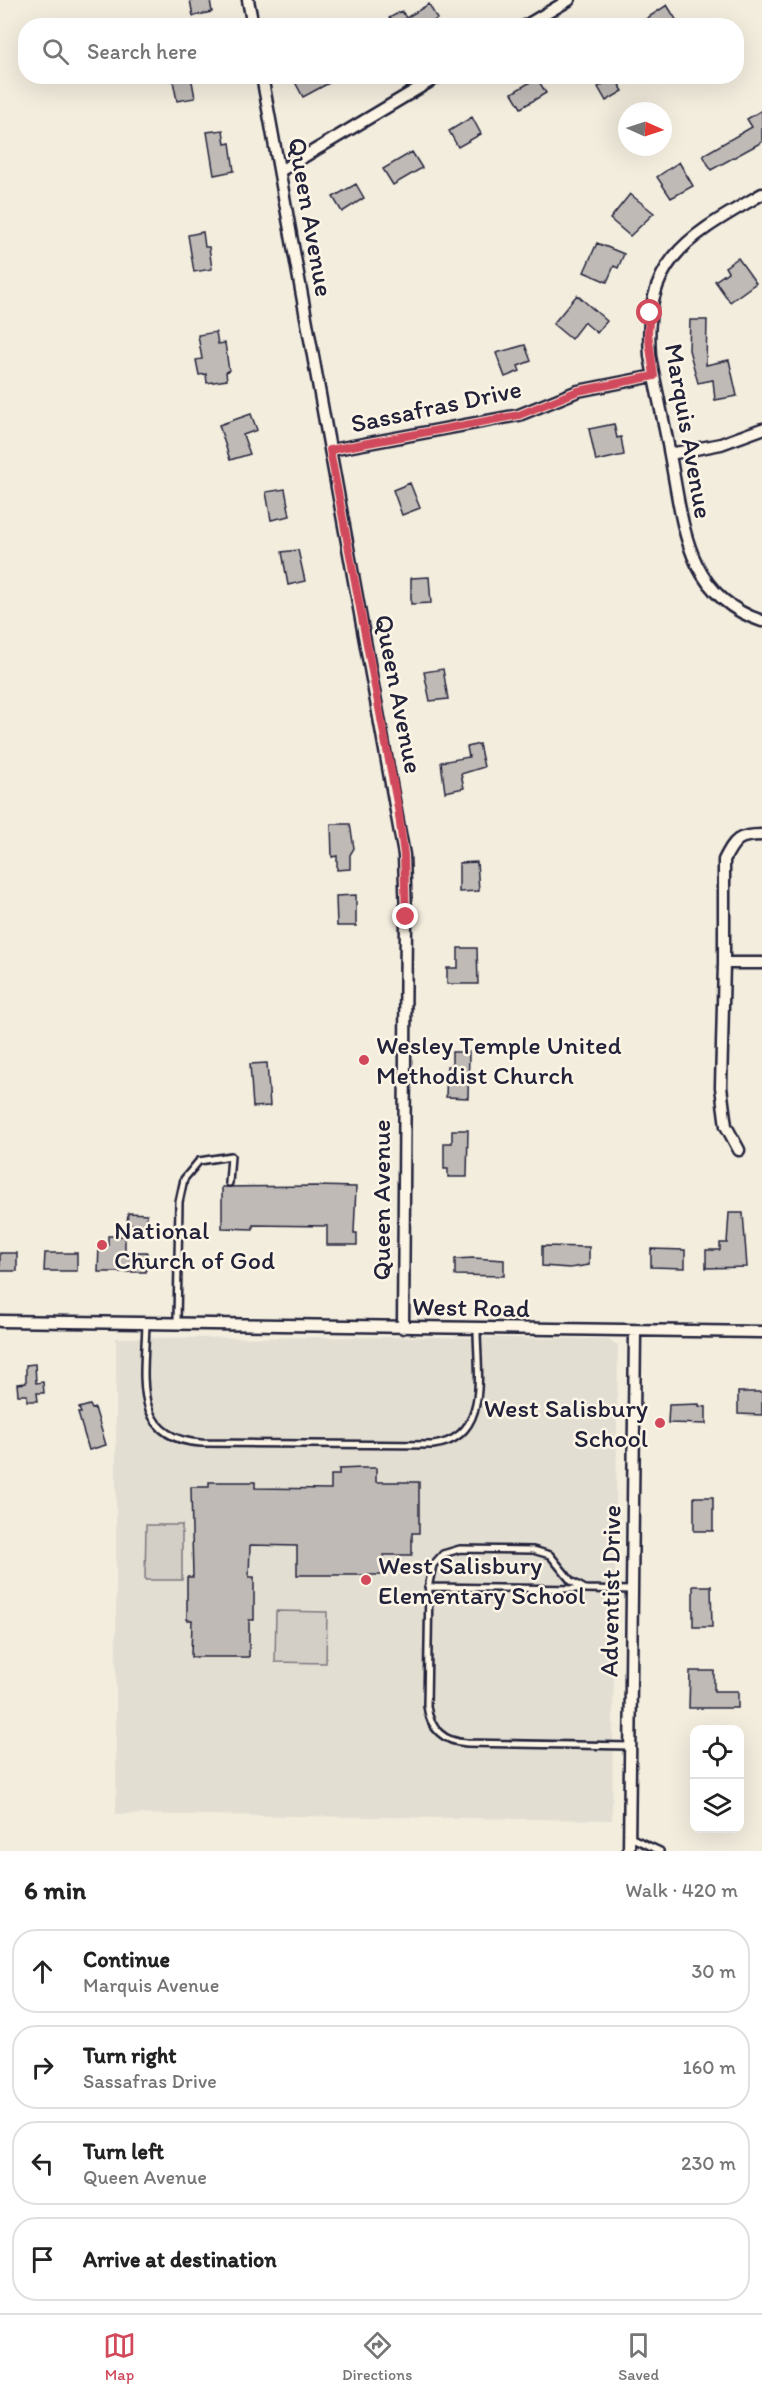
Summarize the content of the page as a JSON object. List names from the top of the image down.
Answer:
{
  "streets": {
    "street": [
      "Queen Avenue",
      "Sassafras Drive",
      "Marquis Avenue",
      "West Road",
      "Adventist Drive"
    ]
  },
  "crossings": [
    ["Queen Avenue", "Sassafras Drive"],
    ["Queen Avenue", "West Road"],
    ["Sassafras Drive", "Marquis Avenue"],
    ["West Road", "Adventist Drive"]
  ],
  "places": [
    "Wesley Temple United Methodist Church",
    "National Church of God",
    "West Salisbury School",
    "West Salisbury Elementary School"
  ],
  "north": "right",
  "page": {
    "search": "Search here",
    "heading": ["6 min", "Walk · 420 m"],
    "list": [
      ["Continue", "Marquis Avenue", "30 m"],
      ["Turn right", "Sassafras Drive", "160 m"],
      ["Turn left", "Queen Avenue", "230 m"],
      "Arrive at destination"
    ],
    "nav": ["Map", "Directions", "Saved"]
  }
}
